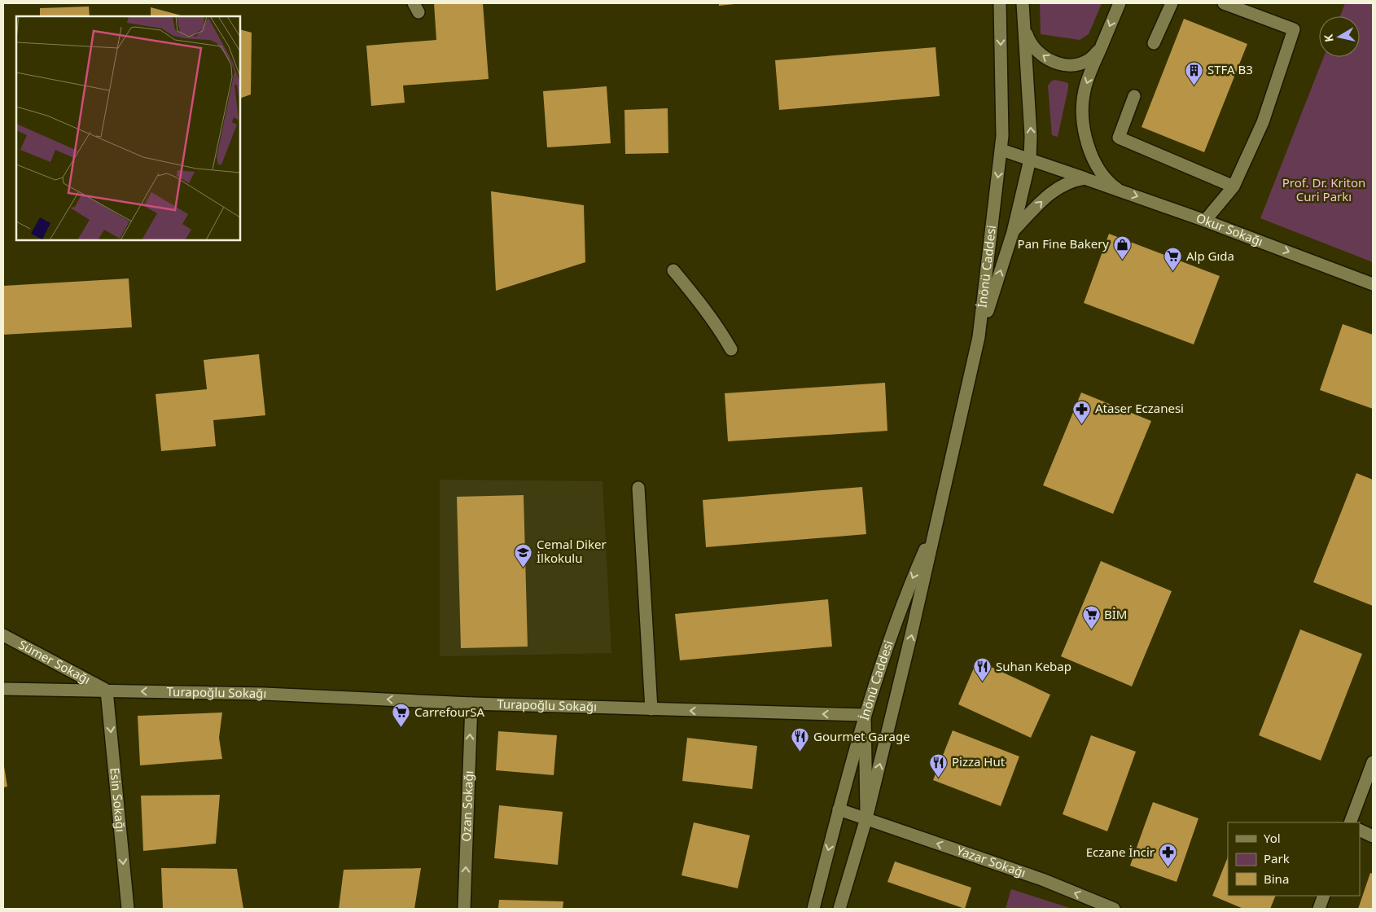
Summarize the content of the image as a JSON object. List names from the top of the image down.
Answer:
{
  "streets": {
    "street": [
      "Okur Sokağı",
      "İnönü Caddesi",
      "Sümer Sokağı",
      "Turapoğlu Sokağı",
      "Esin Sokağı",
      "Ozan Sokağı",
      "Yazar Sokağı"
    ]
  },
  "crossings": [
    ["Okur Sokağı", "İnönü Caddesi"],
    ["İnönü Caddesi", "Turapoğlu Sokağı"],
    ["İnönü Caddesi", "Yazar Sokağı"],
    ["Sümer Sokağı", "Turapoğlu Sokağı"],
    ["Sümer Sokağı", "Esin Sokağı"],
    ["Turapoğlu Sokağı", "Esin Sokağı"],
    ["Turapoğlu Sokağı", "Ozan Sokağı"]
  ],
  "one_way": [
    "Okur Sokağı",
    "Turapoğlu Sokağı",
    "Esin Sokağı",
    "Ozan Sokağı",
    "Yazar Sokağı"
  ],
  "parks": ["Prof. Dr. Kriton Curi Parkı"],
  "places": {
    "building": ["STFA B3"],
    "shop": ["Pan Fine Bakery"],
    "supermarket": ["Alp Gıda", "BİM", "CarrefourSA"],
    "pharmacy": ["Ataser Eczanesi", "Eczane İncir"],
    "school or university": ["Cemal Diker İlkokulu"],
    "restaurant": ["Suhan Kebap", "Gourmet Garage", "Pizza Hut"]
  },
  "legend": ["Yol", "Park", "Bina"],
  "north": "left"
}
